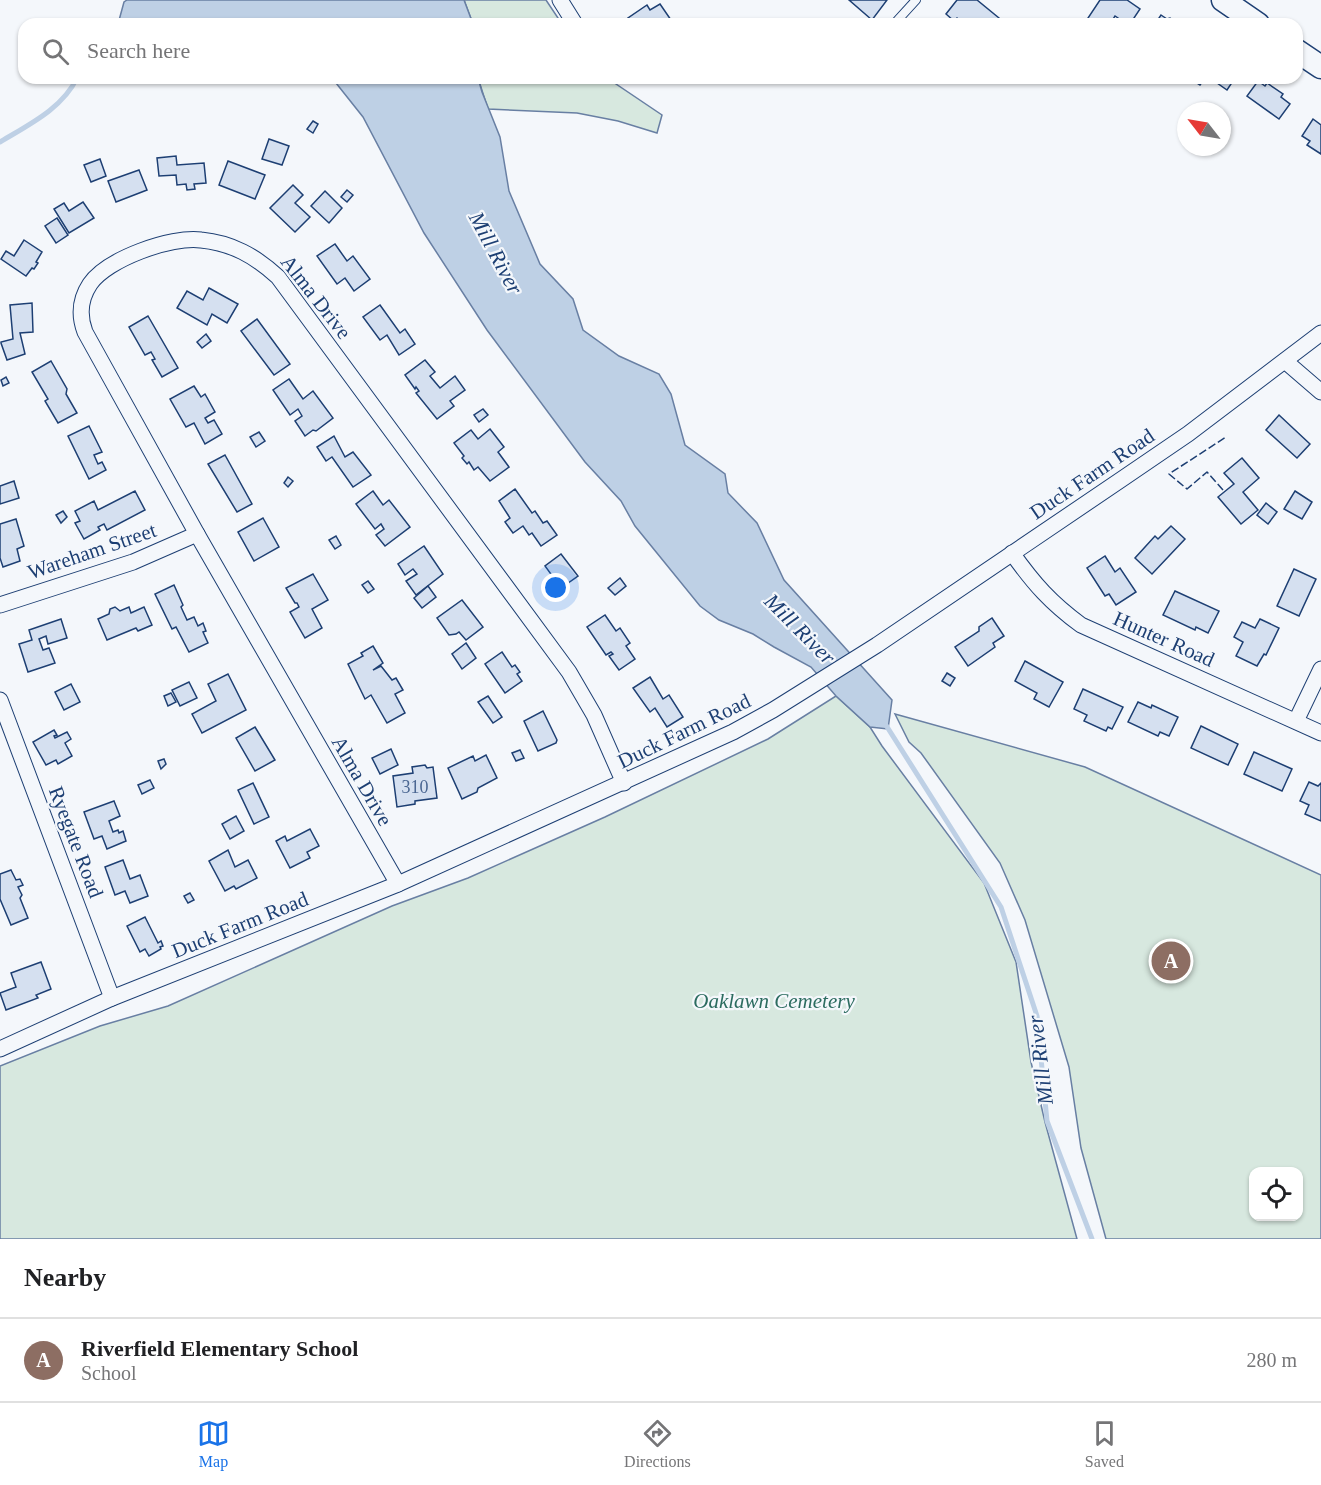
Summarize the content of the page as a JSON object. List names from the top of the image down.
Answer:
{
  "streets": {
    "street": [
      "Alma Drive",
      "Duck Farm Road",
      "Wareham Street",
      "Hunter Road",
      "Ryegate Road"
    ]
  },
  "crossings": [
    ["Alma Drive", "Duck Farm Road"],
    ["Alma Drive", "Wareham Street"],
    ["Duck Farm Road", "Hunter Road"],
    ["Duck Farm Road", "Ryegate Road"]
  ],
  "water": ["Mill River"],
  "parks": ["Oaklawn Cemetery"],
  "house_numbers": ["310"],
  "north": "top left",
  "page": {
    "search": "Search here",
    "pins": "A",
    "heading": "Nearby",
    "list": [
      {
        "mark": "A",
        "name": "Riverfield Elementary School",
        "note": "School",
        "value": "280 m"
      }
    ],
    "nav": ["Map", "Directions", "Saved"]
  }
}
